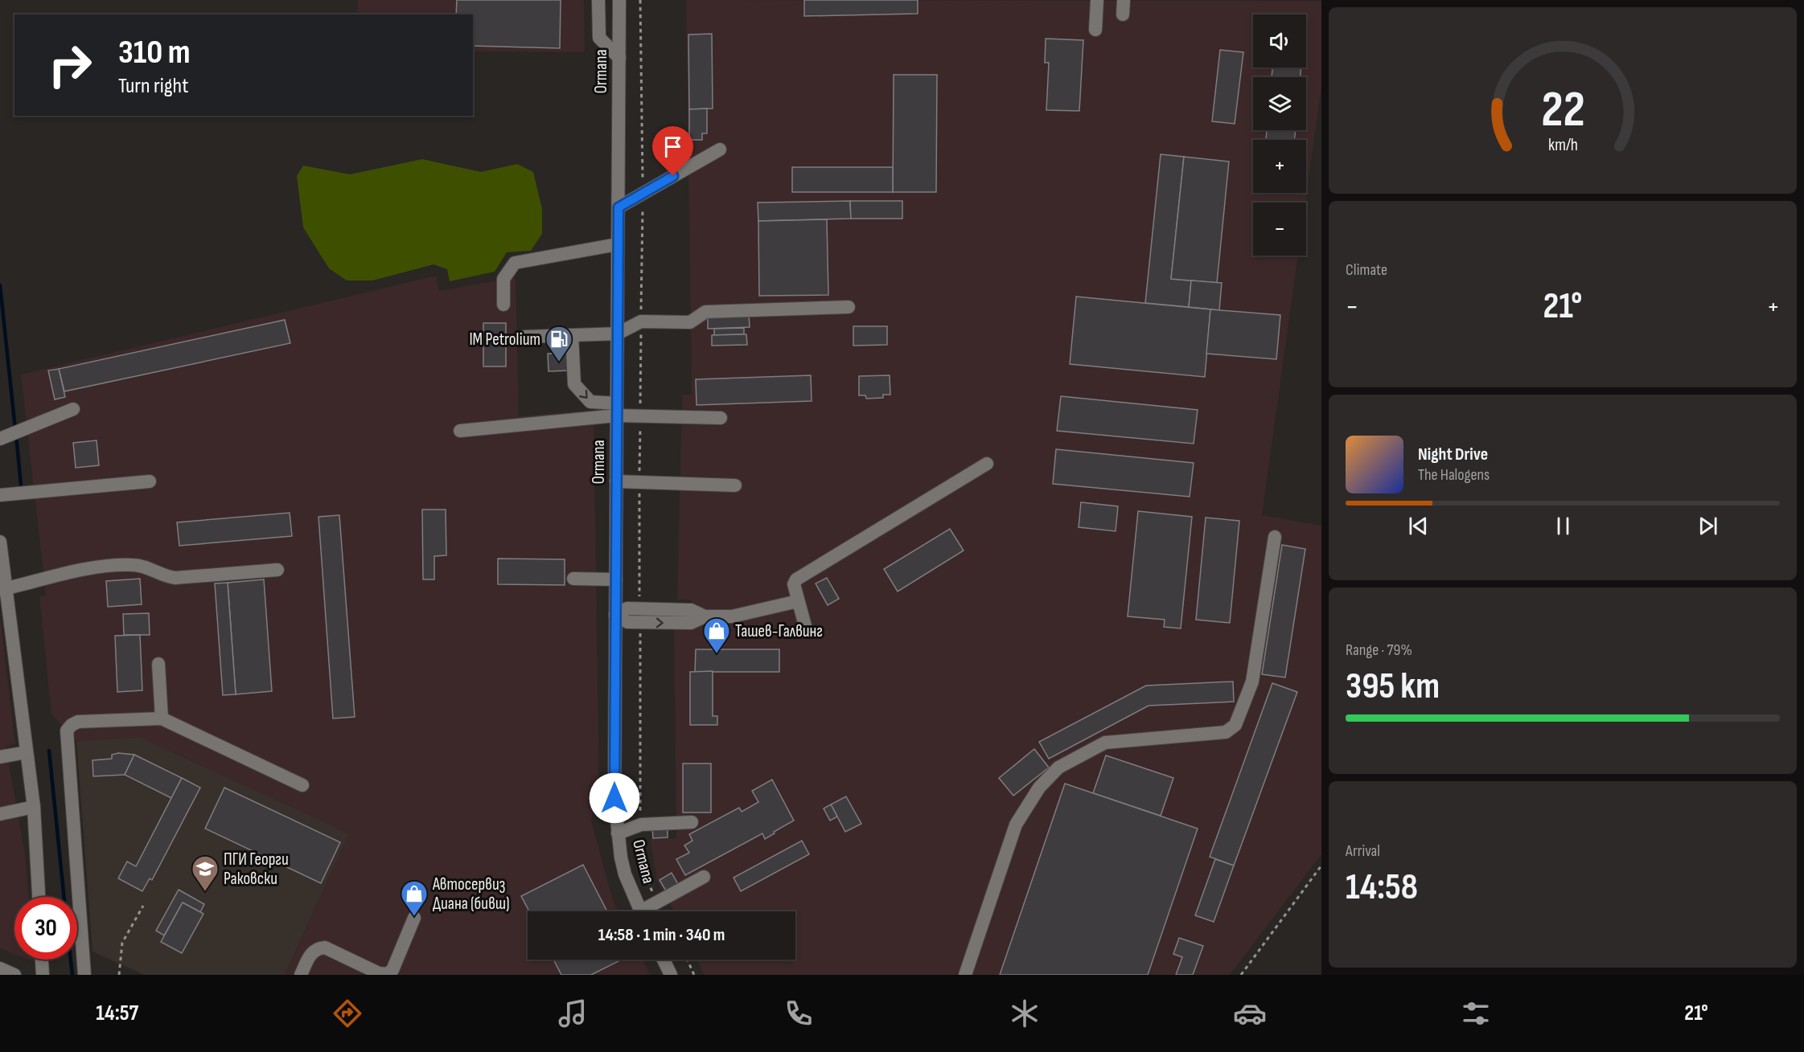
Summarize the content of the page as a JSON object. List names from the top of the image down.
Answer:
{
  "streets": {
    "street": ["Ormana"]
  },
  "places": {
    "fuel station": ["IM Petrolium"],
    "shop": ["Ташев-Галвинг", "Автосервиз Диана (бивш)"],
    "school or university": ["ПГИ Георги Раковски"]
  },
  "page": {
    "map_buttons": ["+", "−"],
    "turn": ["310 m", "Turn right"],
    "tile": [
      "Climate",
      ["Range · 79%", "395 km"],
      ["Arrival", "14:58"]
    ],
    "heat": ["−", "21°", "+"],
    "song": ["Night Drive", "The Halogens"],
    "limit": "30",
    "trip": "14:58 · 1 min · 340 m",
    "tabs": ["14:57", "21°"],
    "gauge": ["22", "km/h"]
  }
}
